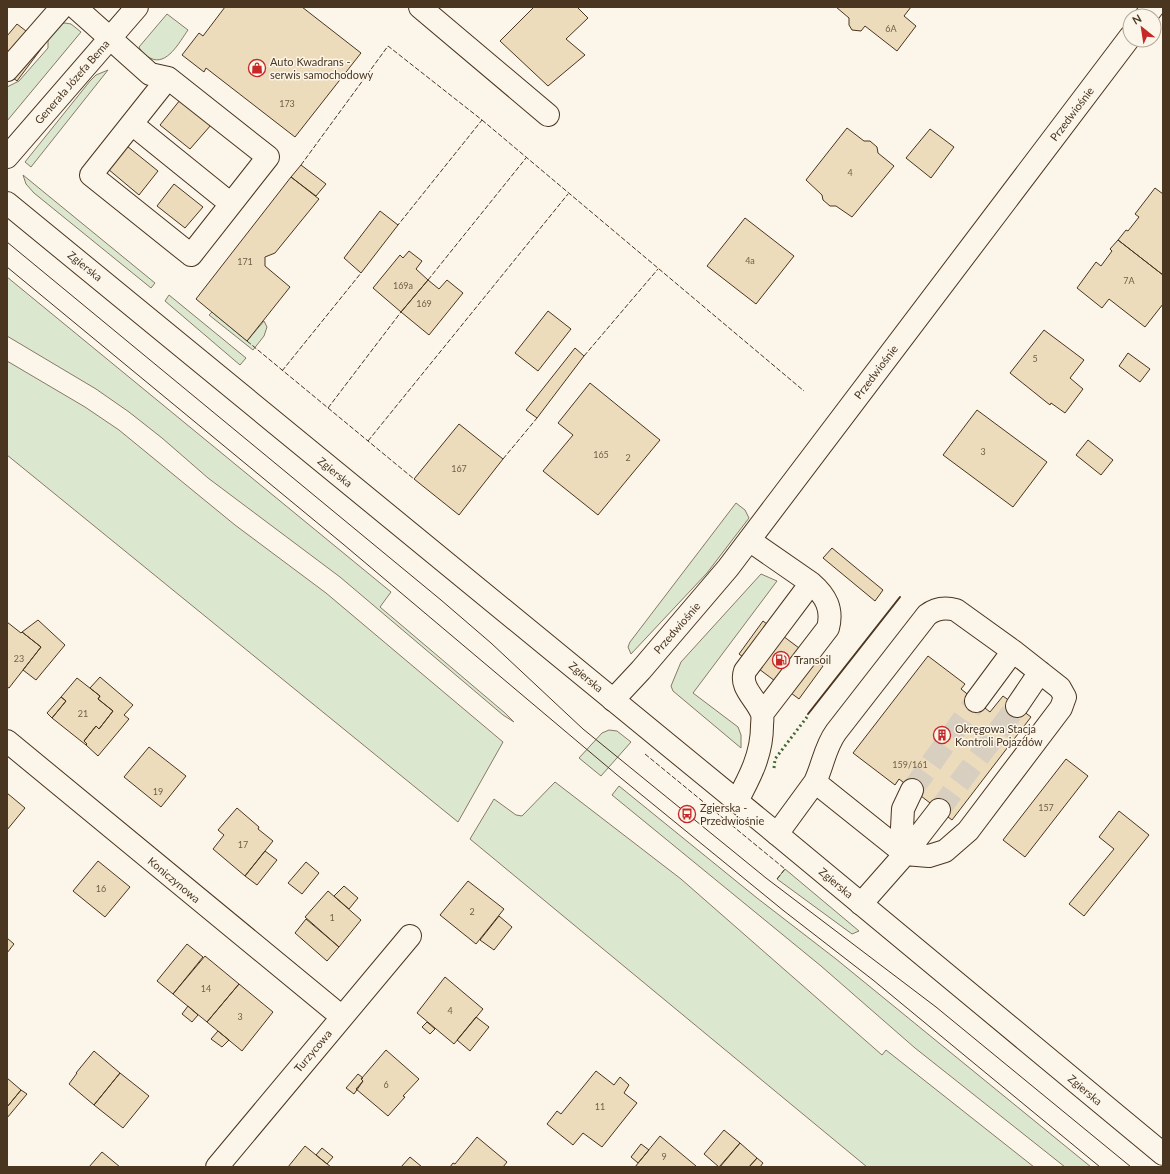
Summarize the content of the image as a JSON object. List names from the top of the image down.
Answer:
{
  "streets": {
    "street": [
      "Generała Józefa Bema",
      "Przedwiośnie",
      "Zgierska",
      "Koniczynowa",
      "Turzycowa"
    ]
  },
  "crossings": [
    ["Przedwiośnie", "Zgierska"],
    ["Koniczynowa", "Turzycowa"]
  ],
  "places": {
    "shop": ["Auto Kwadrans - serwis samochodowy"],
    "fuel station": ["Transoil"],
    "building": ["Okręgowa Stacja Kontroli Pojazdów"],
    "bus stop": ["Zgierska - Przedwiośnie"]
  },
  "house_numbers": [
    "6A",
    "173",
    "4",
    "4a",
    "171",
    "7A",
    "169a",
    "169",
    "5",
    "3",
    "165",
    "2",
    "167",
    "23",
    "21",
    "159/161",
    "19",
    "157",
    "17",
    "16",
    "2",
    "1",
    "14",
    "4",
    "3",
    "6",
    "11",
    "9"
  ],
  "north": "top left"
}
